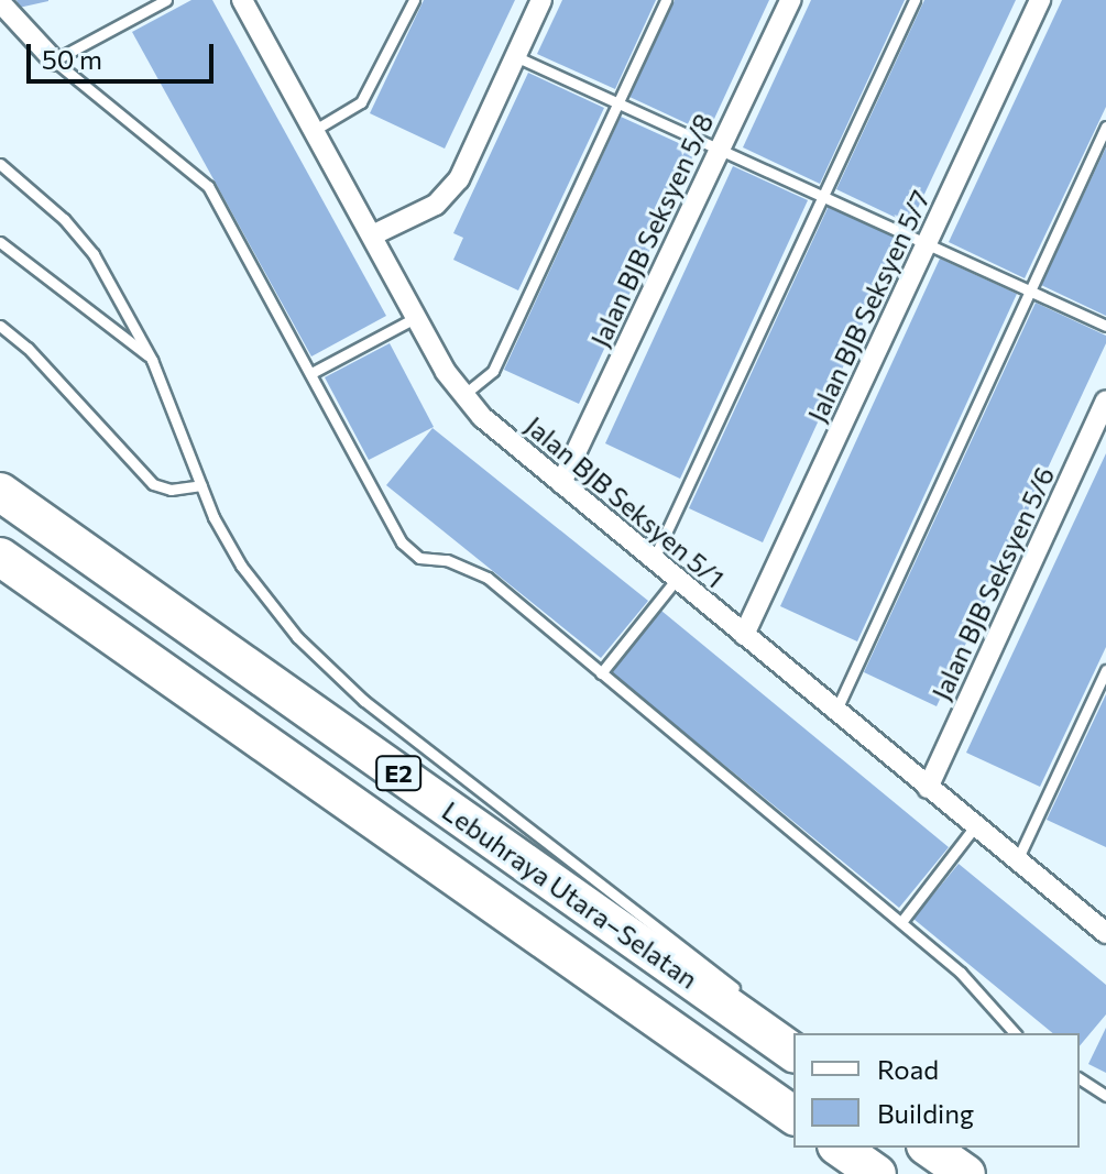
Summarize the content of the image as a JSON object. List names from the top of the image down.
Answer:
{
  "streets": {
    "highway": ["E2", "Lebuhraya Utara–Selatan"],
    "street": [
      "Jalan BJB Seksyen 5/8",
      "Jalan BJB Seksyen 5/7",
      "Jalan BJB Seksyen 5/1",
      "Jalan BJB Seksyen 5/6"
    ]
  },
  "crossings": [
    ["Jalan BJB Seksyen 5/8", "Jalan BJB Seksyen 5/1"],
    ["Jalan BJB Seksyen 5/7", "Jalan BJB Seksyen 5/1"],
    ["Jalan BJB Seksyen 5/1", "Jalan BJB Seksyen 5/6"]
  ],
  "legend": ["Road", "Building"],
  "scale_bar": "50 m"
}
